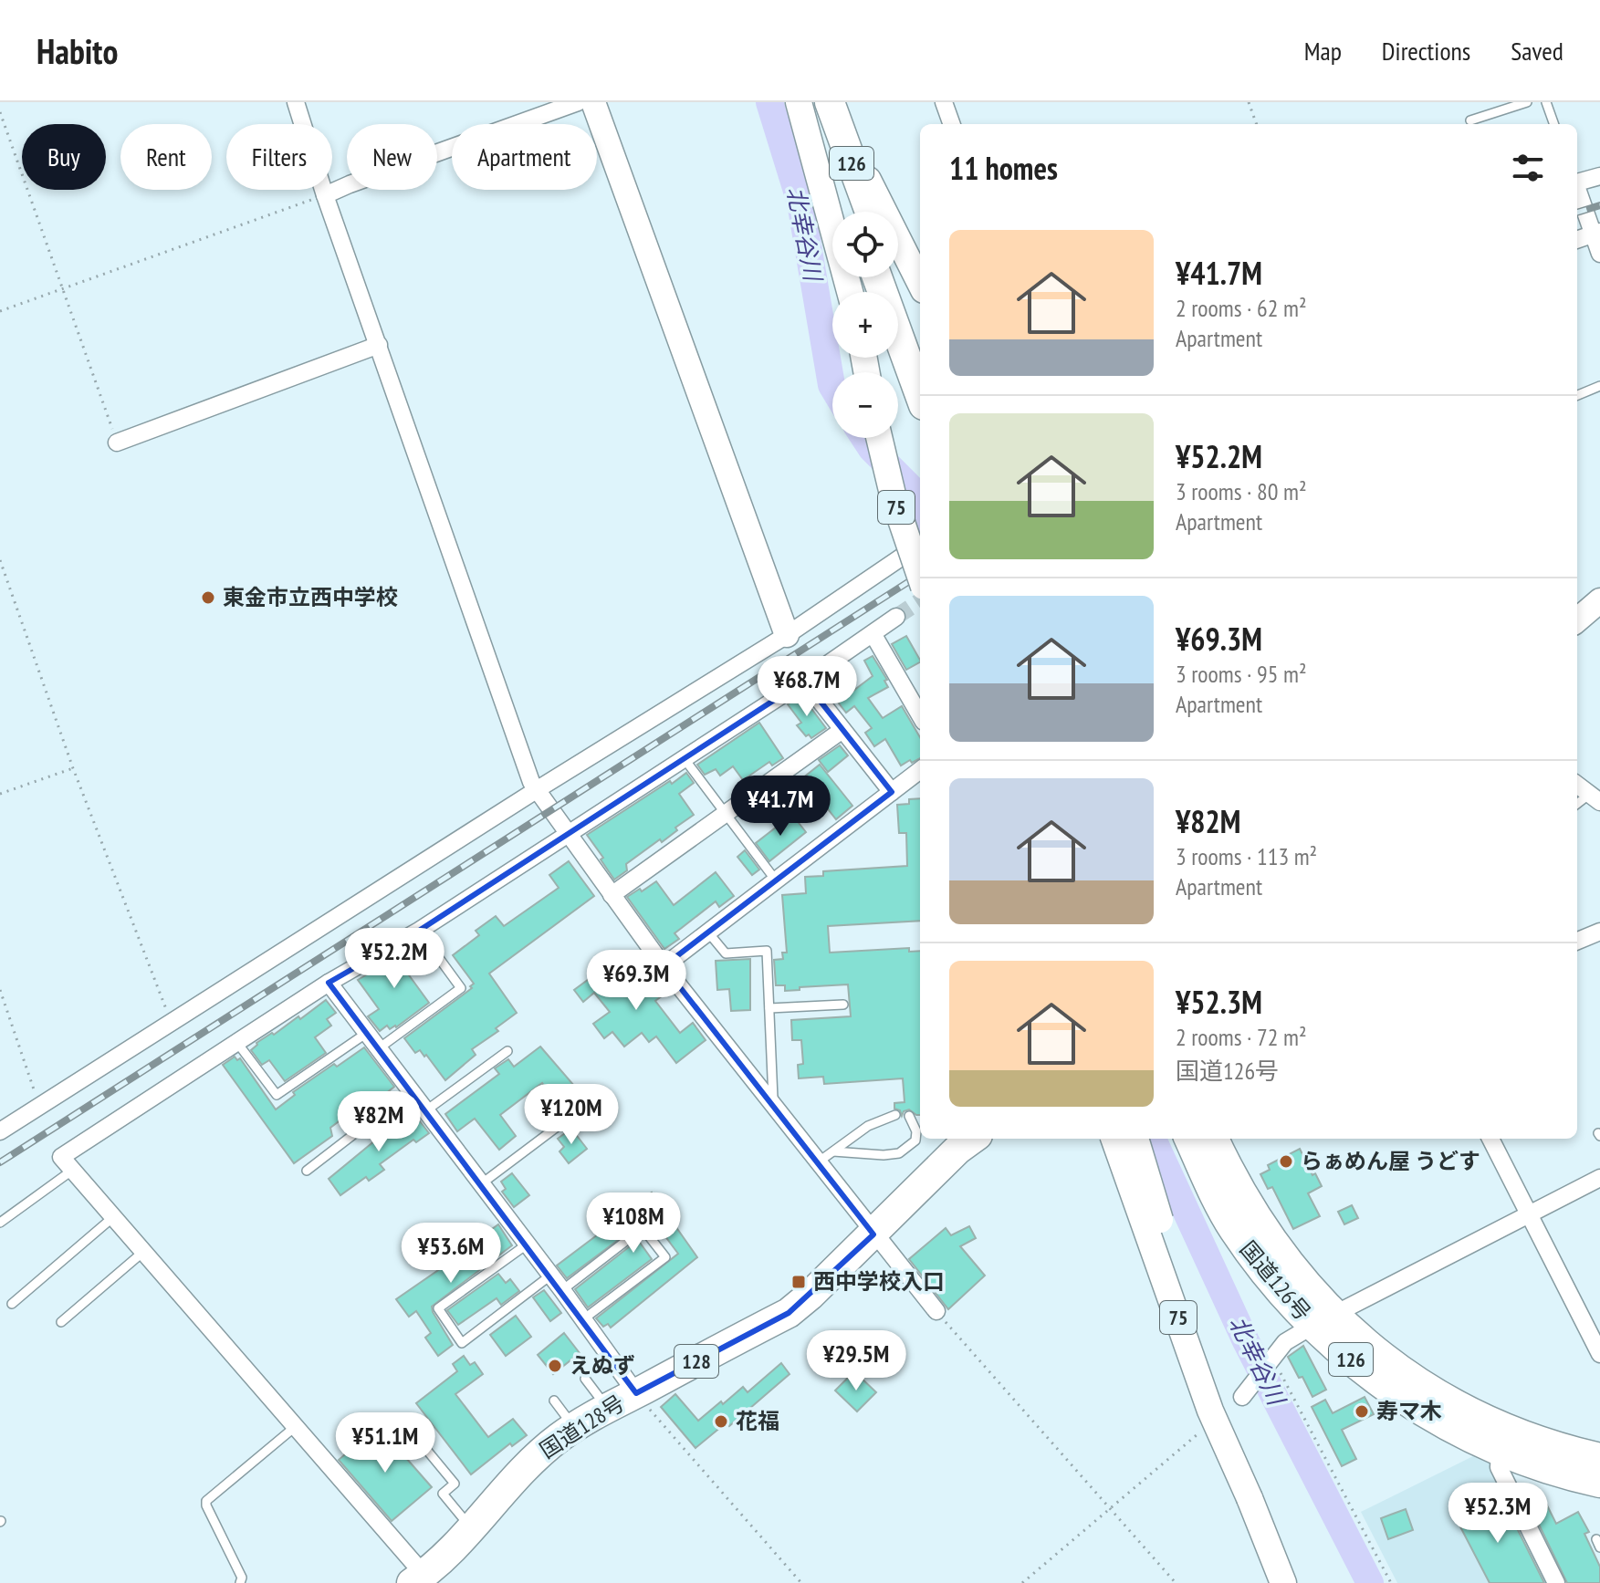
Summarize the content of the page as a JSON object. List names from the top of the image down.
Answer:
{
  "streets": {
    "highway": [
      "126",
      "国道126号",
      "128",
      "国道128号"
    ],
    "main road": ["75"]
  },
  "water": ["北幸谷川"],
  "places": {
    "other": [
      "東金市立西中学校",
      "らぁめん屋 うどす",
      "えぬず",
      "寿マ木",
      "花福"
    ],
    "transit": ["西中学校入口"]
  },
  "page": {
    "header": "Habito",
    "nav": ["Map", "Directions", "Saved"],
    "chip": [
      "Buy",
      "Rent",
      "Filters",
      "New",
      "Apartment"
    ],
    "heading": "11 homes",
    "map_buttons": ["+", "−"],
    "list": [
      {
        "name": "¥41.7M",
        "note": "2 rooms · 62 m² · Apartment"
      },
      {
        "name": "¥52.2M",
        "note": "3 rooms · 80 m² · Apartment"
      },
      {
        "name": "¥69.3M",
        "note": "3 rooms · 95 m² · Apartment"
      },
      {
        "name": "¥82M",
        "note": "3 rooms · 113 m² · Apartment"
      },
      {
        "name": "¥52.3M",
        "note": "2 rooms · 72 m² · 国道126号"
      }
    ],
    "price": [
      "¥68.7M",
      "¥41.7M",
      "¥52.2M",
      "¥69.3M",
      "¥120M",
      "¥82M",
      "¥108M",
      "¥53.6M",
      "¥29.5M",
      "¥51.1M",
      "¥52.3M"
    ]
  }
}
